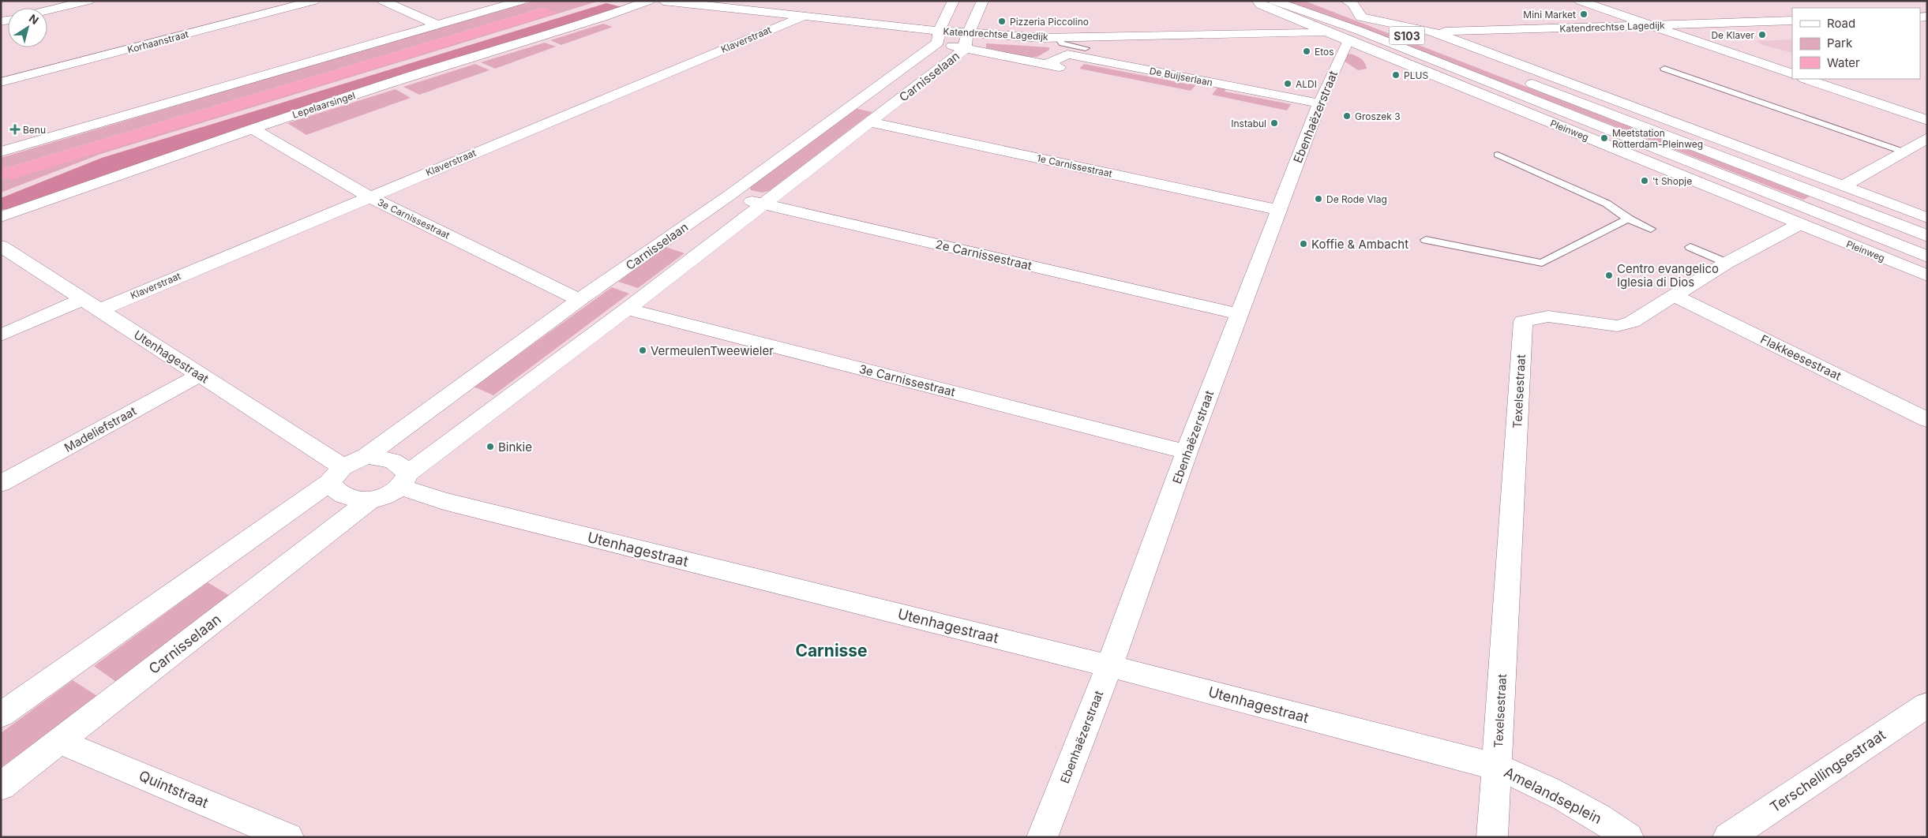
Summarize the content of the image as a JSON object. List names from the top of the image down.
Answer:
{
  "streets": {
    "street": [
      "Katendrechtse Lagedijk",
      "S103",
      "Klaverstraat",
      "Korhaanstraat",
      "Carnisselaan",
      "De Buijserlaan",
      "Lepelaarsingel",
      "Ebenhaëzerstraat",
      "Pleinweg",
      "1e Carnissestraat",
      "3e Carnissestraat",
      "2e Carnissestraat",
      "Utenhagestraat",
      "Flakkeesestraat",
      "Texelsestraat",
      "Madeliefstraat",
      "Terschellingsestraat",
      "Quintstraat",
      "Amelandseplein"
    ]
  },
  "crossings": [
    ["Katendrechtse Lagedijk", "Klaverstraat"],
    ["Katendrechtse Lagedijk", "Carnisselaan"],
    ["Katendrechtse Lagedijk", "Pleinweg"],
    ["Klaverstraat", "3e Carnissestraat"],
    ["Klaverstraat", "Utenhagestraat"],
    ["Carnisselaan", "1e Carnissestraat"],
    ["Carnisselaan", "3e Carnissestraat"],
    ["Carnisselaan", "2e Carnissestraat"],
    ["Carnisselaan", "Utenhagestraat"],
    ["Carnisselaan", "Quintstraat"],
    ["De Buijserlaan", "Ebenhaëzerstraat"],
    ["Lepelaarsingel", "3e Carnissestraat"],
    ["Ebenhaëzerstraat", "Pleinweg"],
    ["Ebenhaëzerstraat", "1e Carnissestraat"],
    ["Ebenhaëzerstraat", "3e Carnissestraat"],
    ["Ebenhaëzerstraat", "2e Carnissestraat"],
    ["Ebenhaëzerstraat", "Utenhagestraat"],
    ["Pleinweg", "Texelsestraat"],
    ["Utenhagestraat", "Texelsestraat"],
    ["Utenhagestraat", "Madeliefstraat"],
    ["Utenhagestraat", "Amelandseplein"],
    ["Flakkeesestraat", "Texelsestraat"],
    ["Texelsestraat", "Amelandseplein"]
  ],
  "districts": ["Carnisse"],
  "places": {
    "other": [
      "Mini Market",
      "Pizzeria Piccolino",
      "De Klaver",
      "Etos",
      "PLUS",
      "ALDI",
      "Groszek 3",
      "Instabul",
      "Meetstation Rotterdam-Pleinweg",
      "'t Shopje",
      "De Rode Vlag",
      "Koffie & Ambacht",
      "Centro evangelico Iglesia di Dios",
      "VermeulenTweewieler",
      "Binkie"
    ],
    "health": ["Benu"]
  },
  "legend": ["Road", "Park", "Water"],
  "north": "top right"
}
